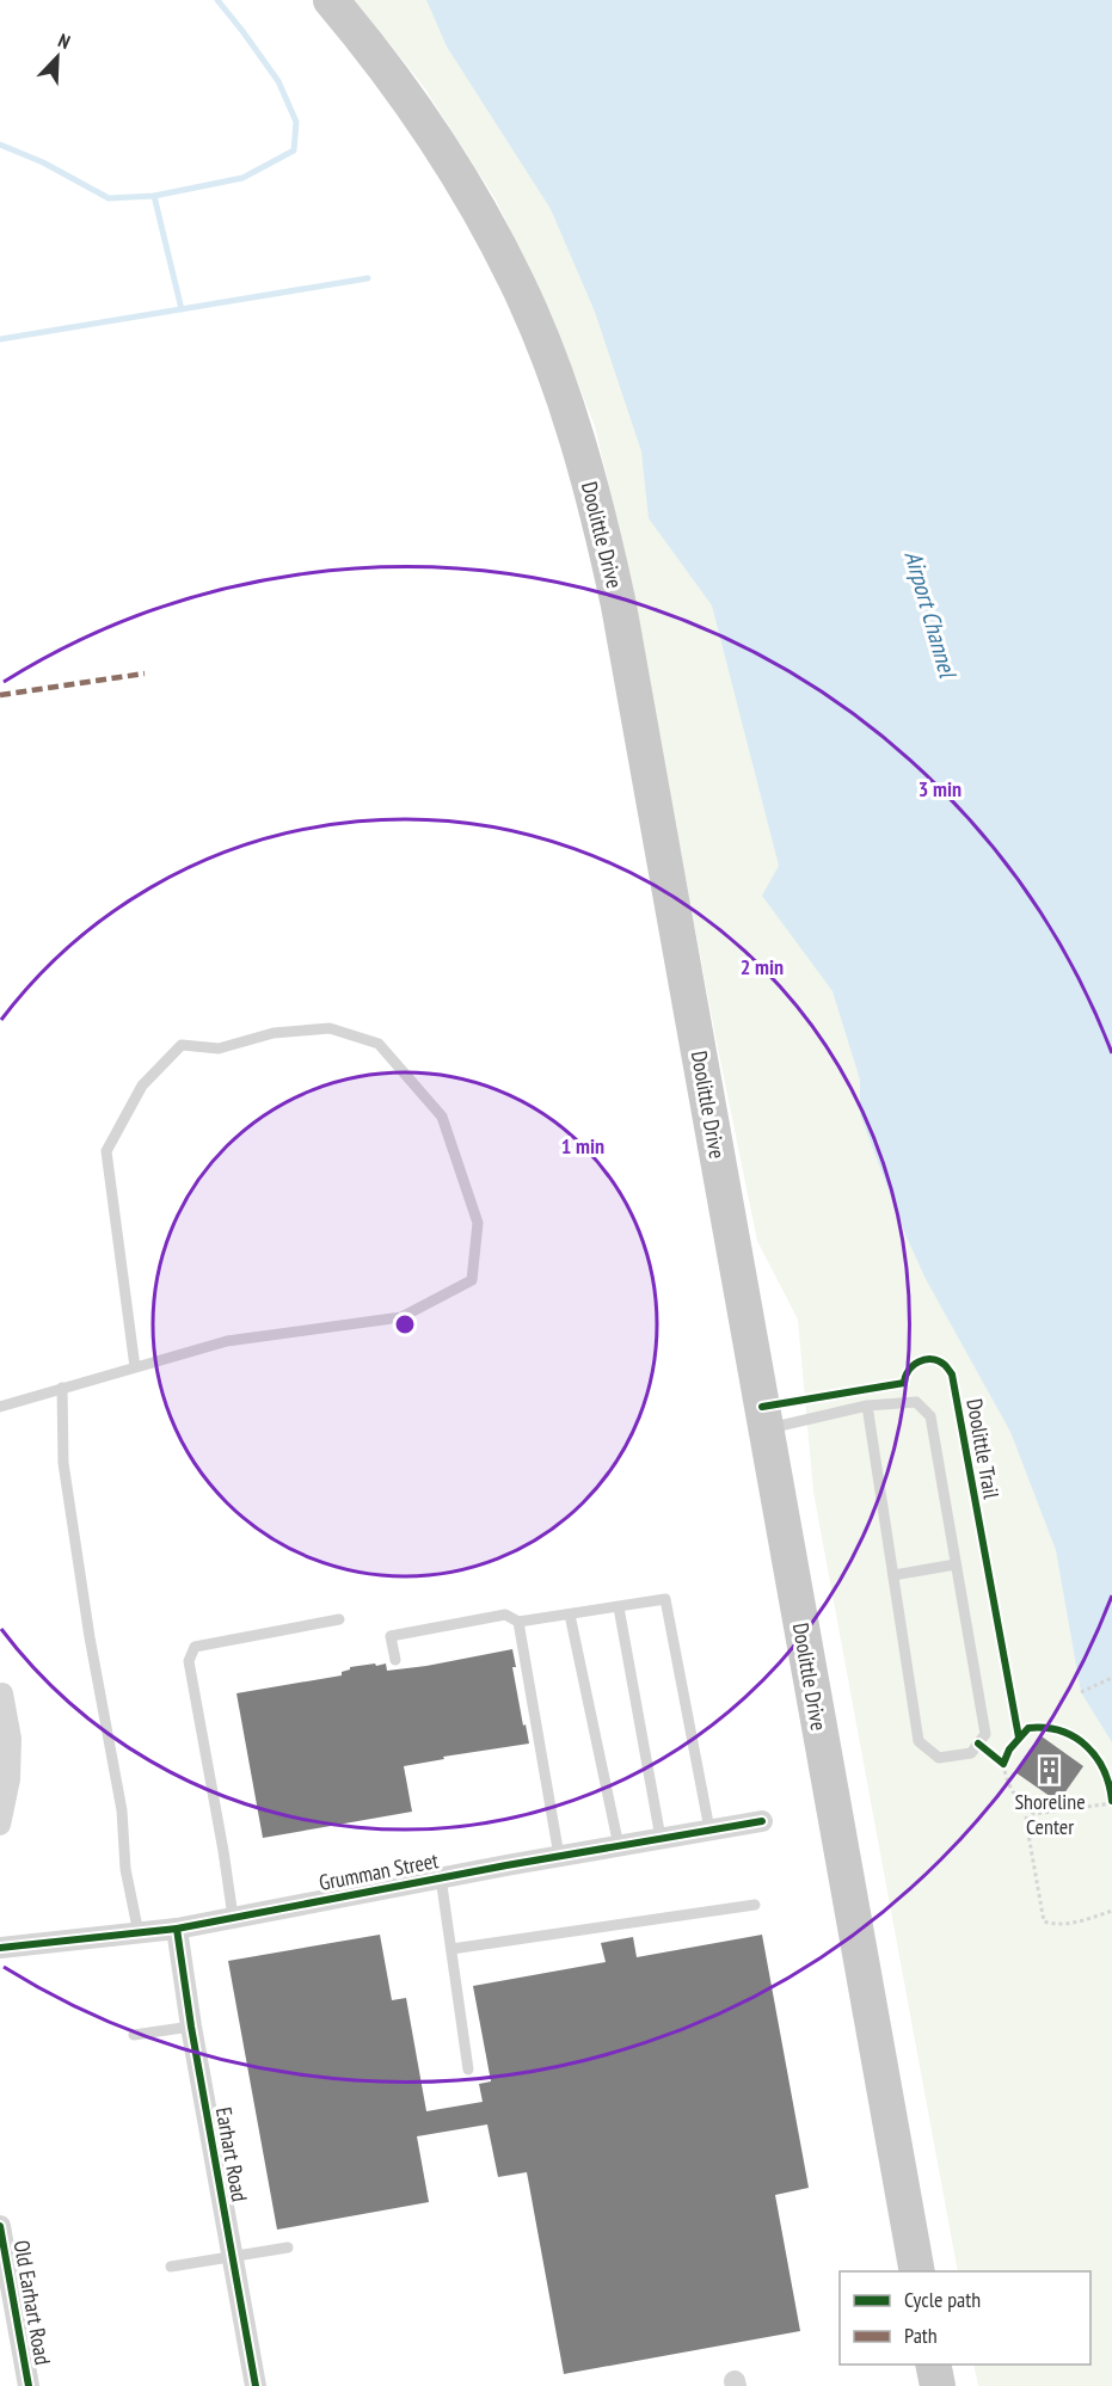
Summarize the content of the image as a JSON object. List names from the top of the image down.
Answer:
{
  "streets": {
    "main road": ["Doolittle Drive"],
    "street": ["Grumman Street", "Earhart Road", "Old Earhart Road"],
    "cycle path": ["Doolittle Trail"]
  },
  "crossings": [
    ["Grumman Street", "Earhart Road"]
  ],
  "water": ["Airport Channel"],
  "places": {
    "building": ["Shoreline Center"]
  },
  "legend": ["Cycle path", "Path"],
  "north": "top right",
  "rings": ["3 min", "2 min", "1 min"]
}
